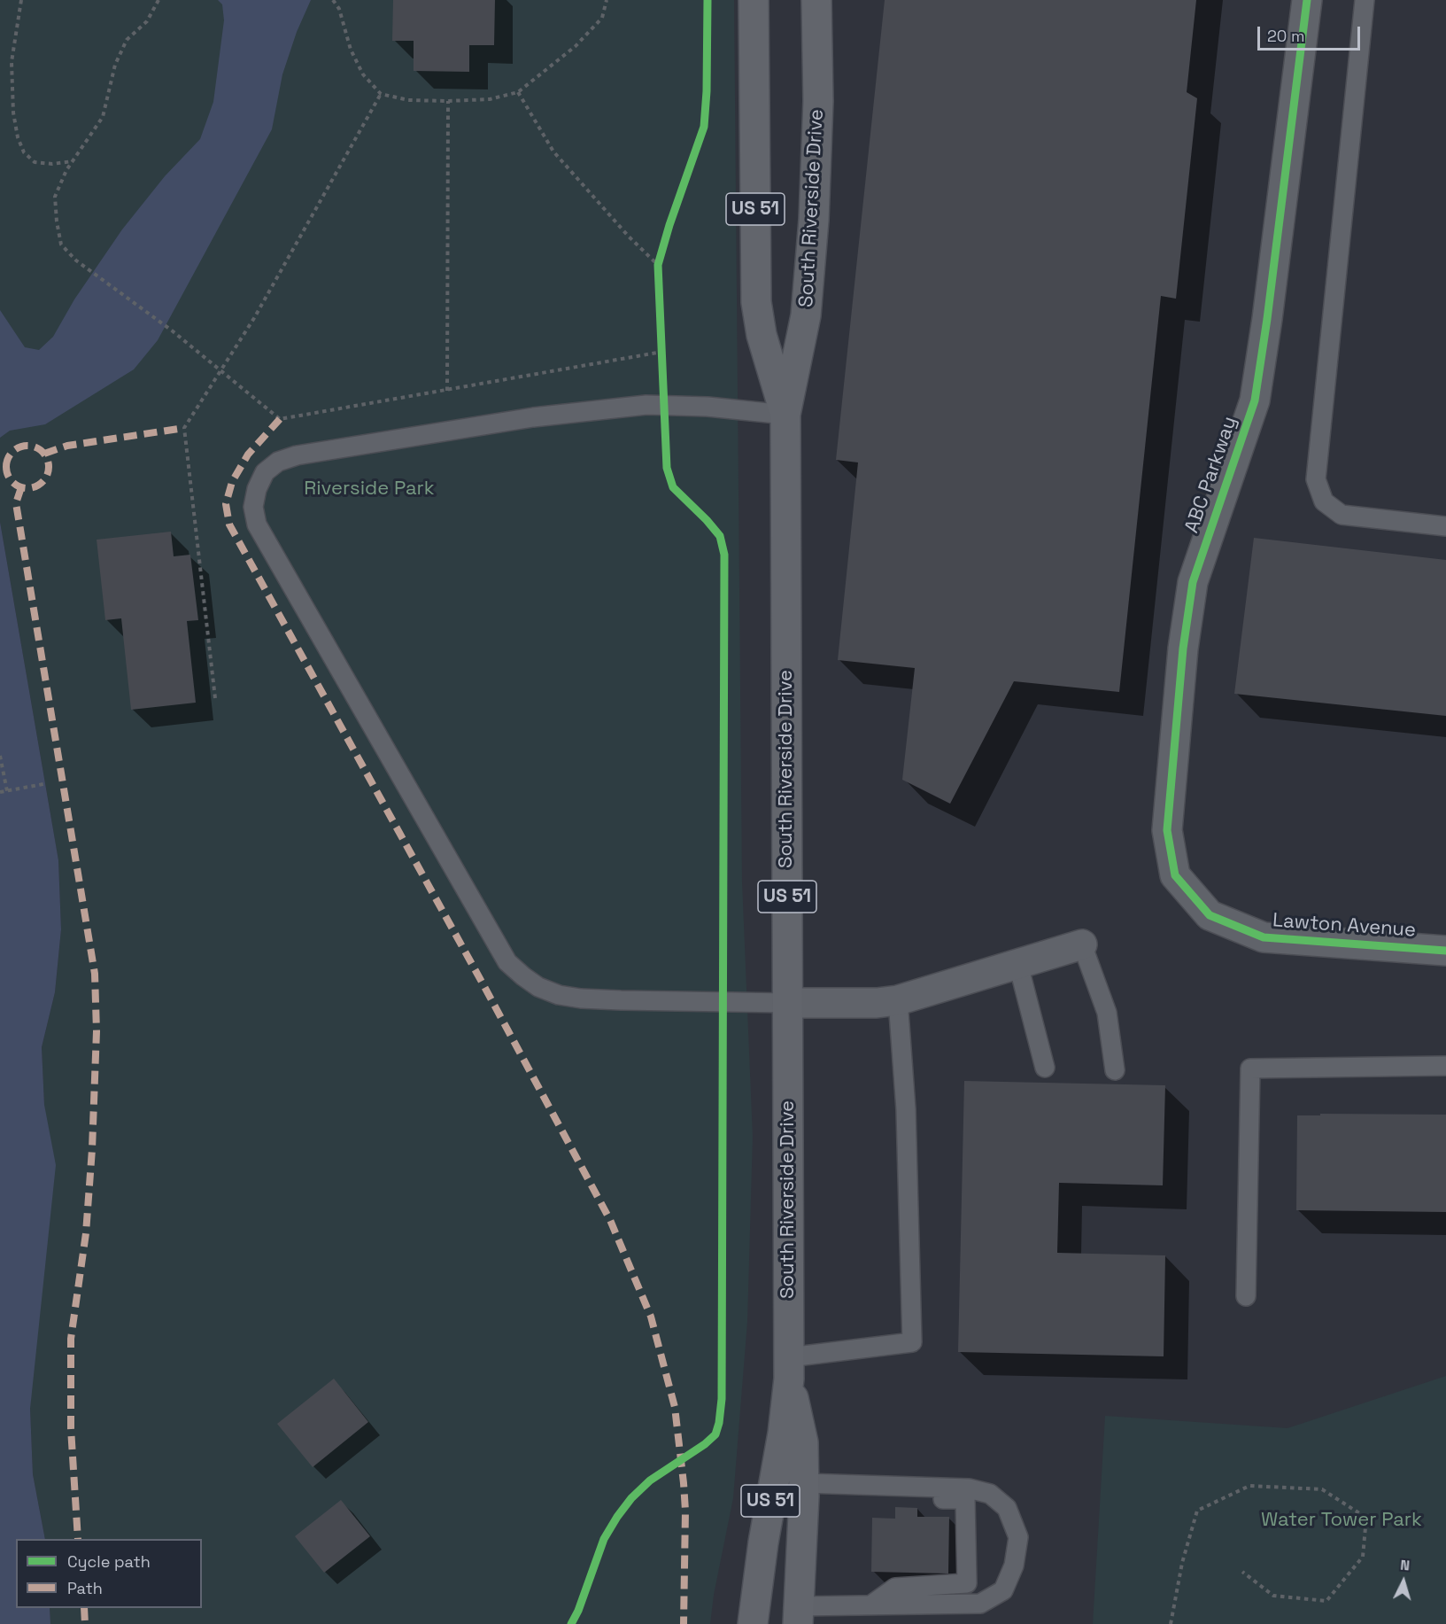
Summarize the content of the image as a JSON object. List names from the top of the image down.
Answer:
{
  "streets": {
    "main road": ["South Riverside Drive", "US 51"],
    "street": ["ABC Parkway", "Lawton Avenue"]
  },
  "crossings": [
    ["ABC Parkway", "Lawton Avenue"]
  ],
  "parks": ["Riverside Park", "Water Tower Park"],
  "legend": ["Cycle path", "Path"],
  "scale_bar": "20 m",
  "north": "top"
}
